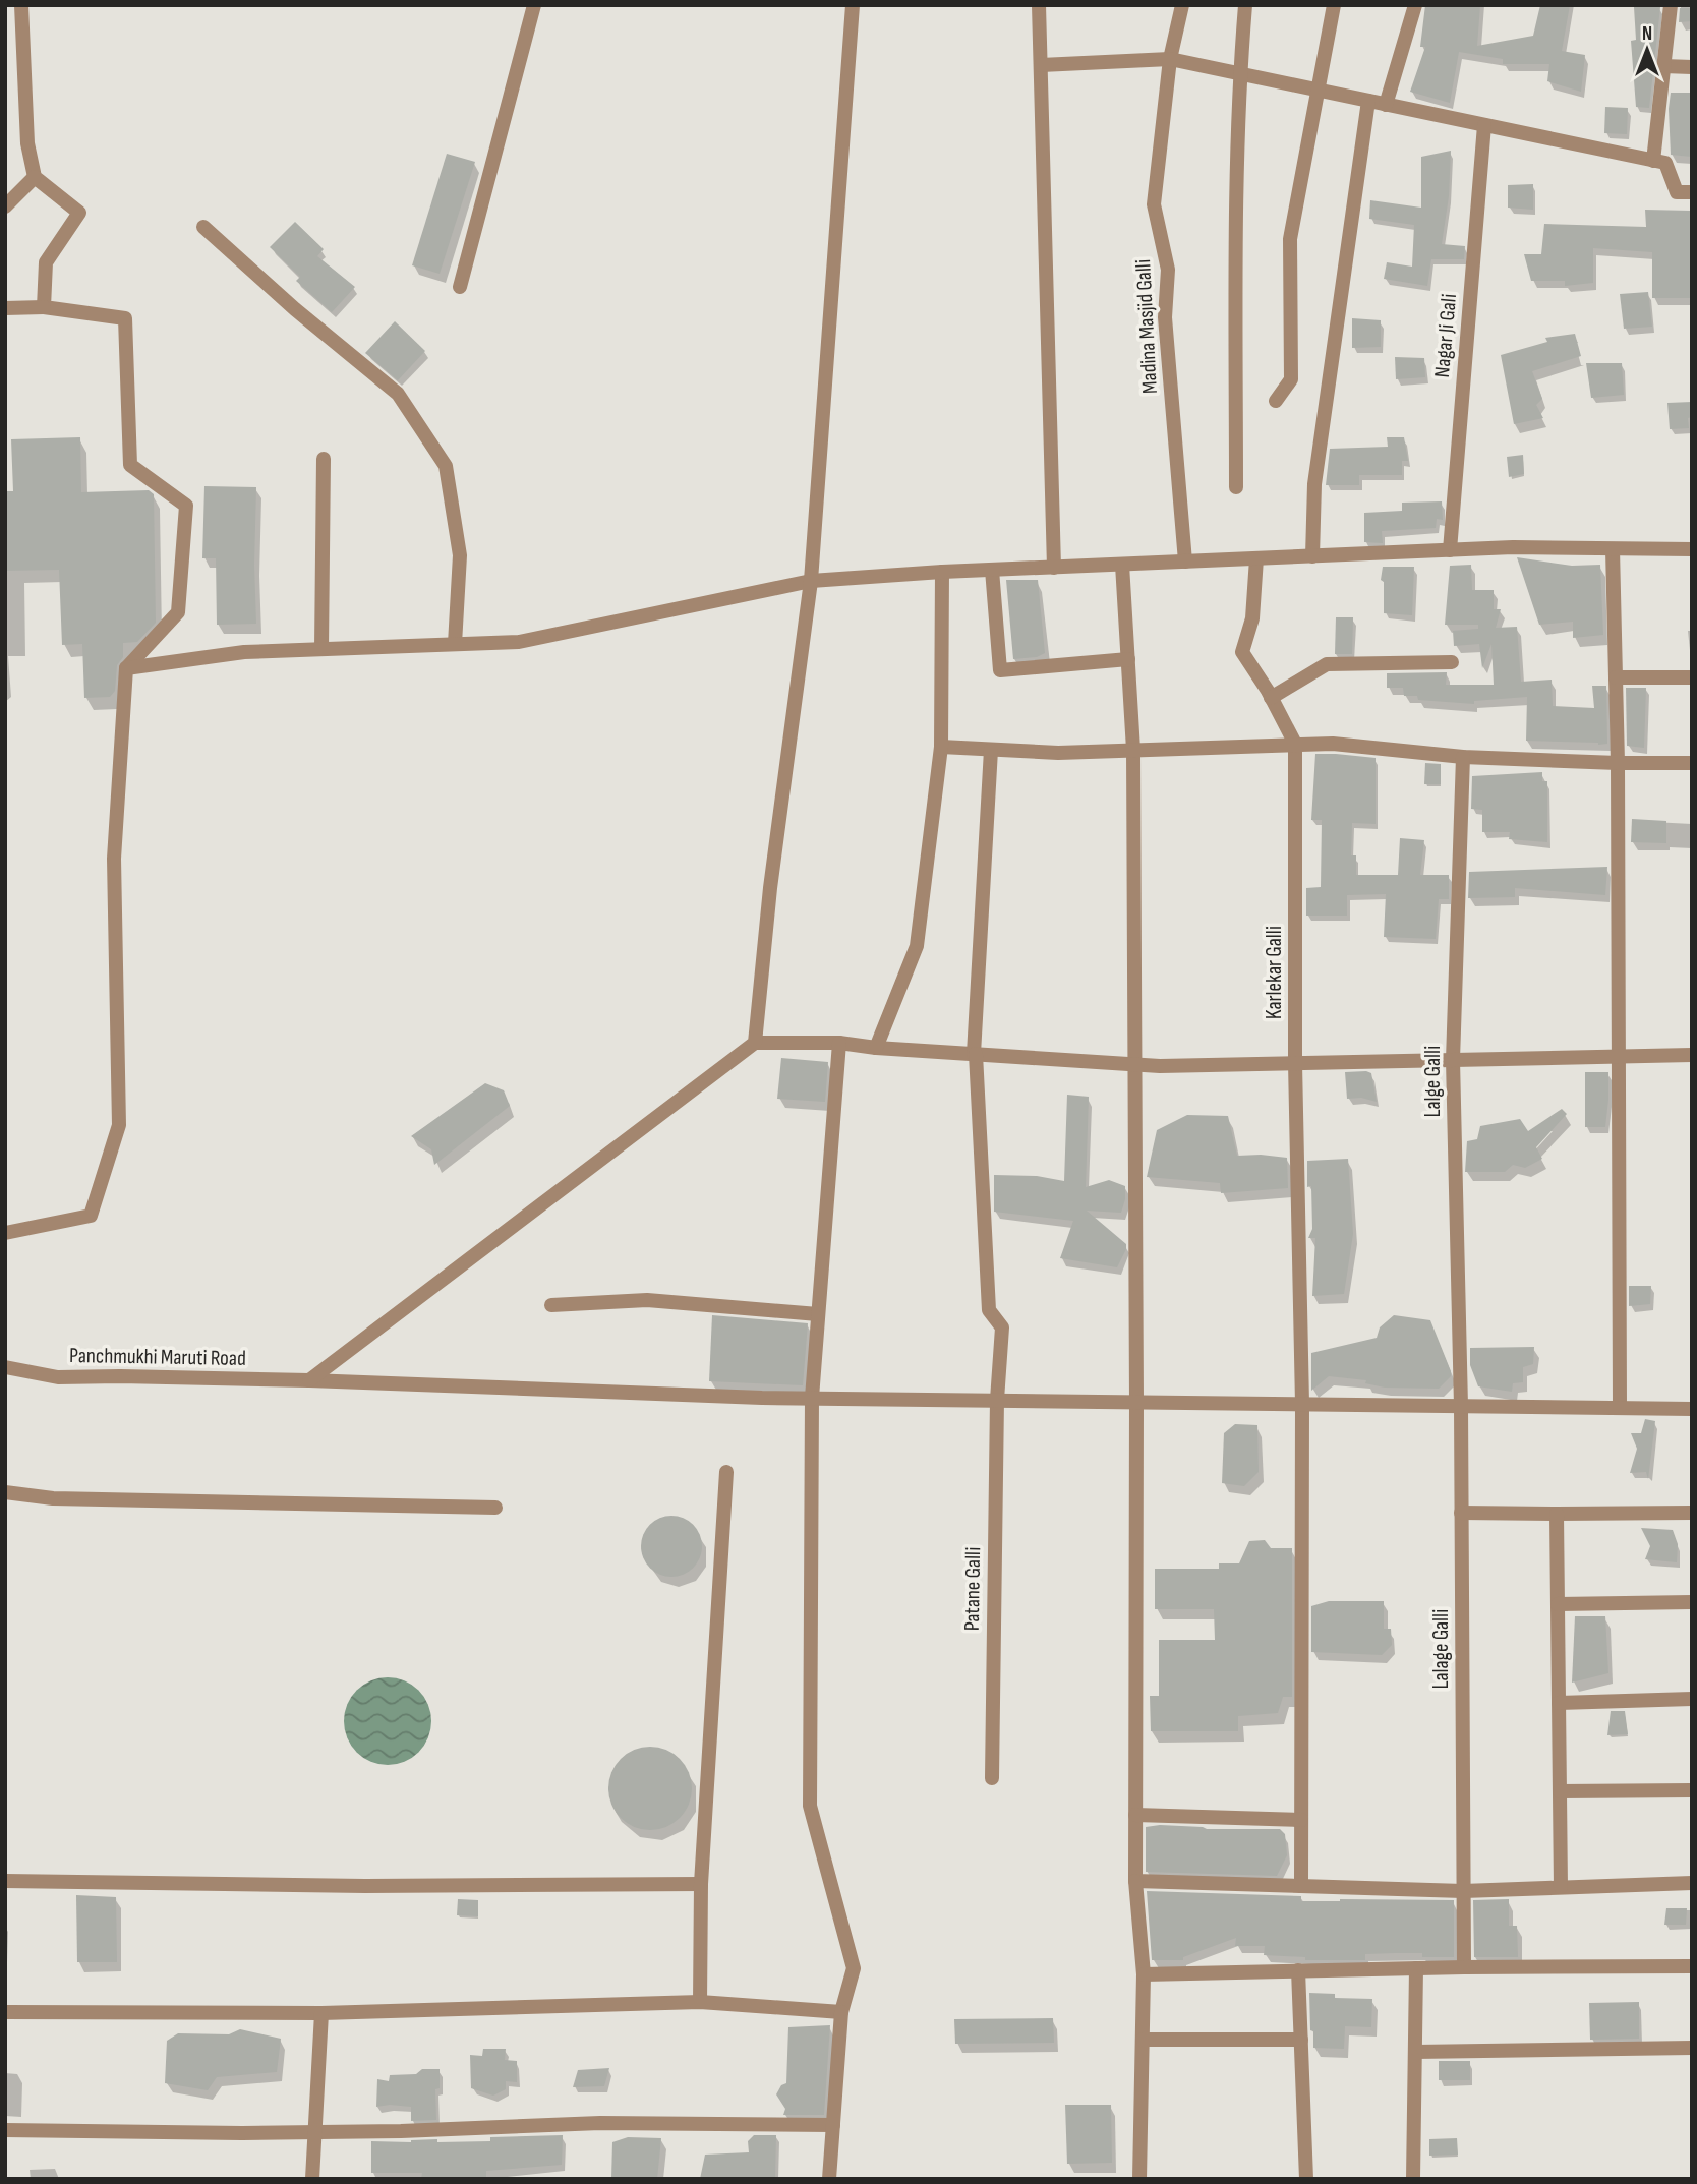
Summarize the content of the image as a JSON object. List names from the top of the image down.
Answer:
{
  "streets": {
    "street": [
      "Madina Masjid Galli",
      "Nagar Ji Gali",
      "Karlekar Galli",
      "Lalge Galli",
      "Panchmukhi Maruti Road",
      "Patane Galli",
      "Lalage Galli"
    ]
  },
  "crossings": [
    ["Karlekar Galli", "Panchmukhi Maruti Road"],
    ["Lalge Galli", "Panchmukhi Maruti Road"],
    ["Lalge Galli", "Lalage Galli"],
    ["Panchmukhi Maruti Road", "Patane Galli"],
    ["Panchmukhi Maruti Road", "Lalage Galli"]
  ],
  "north": "top"
}
